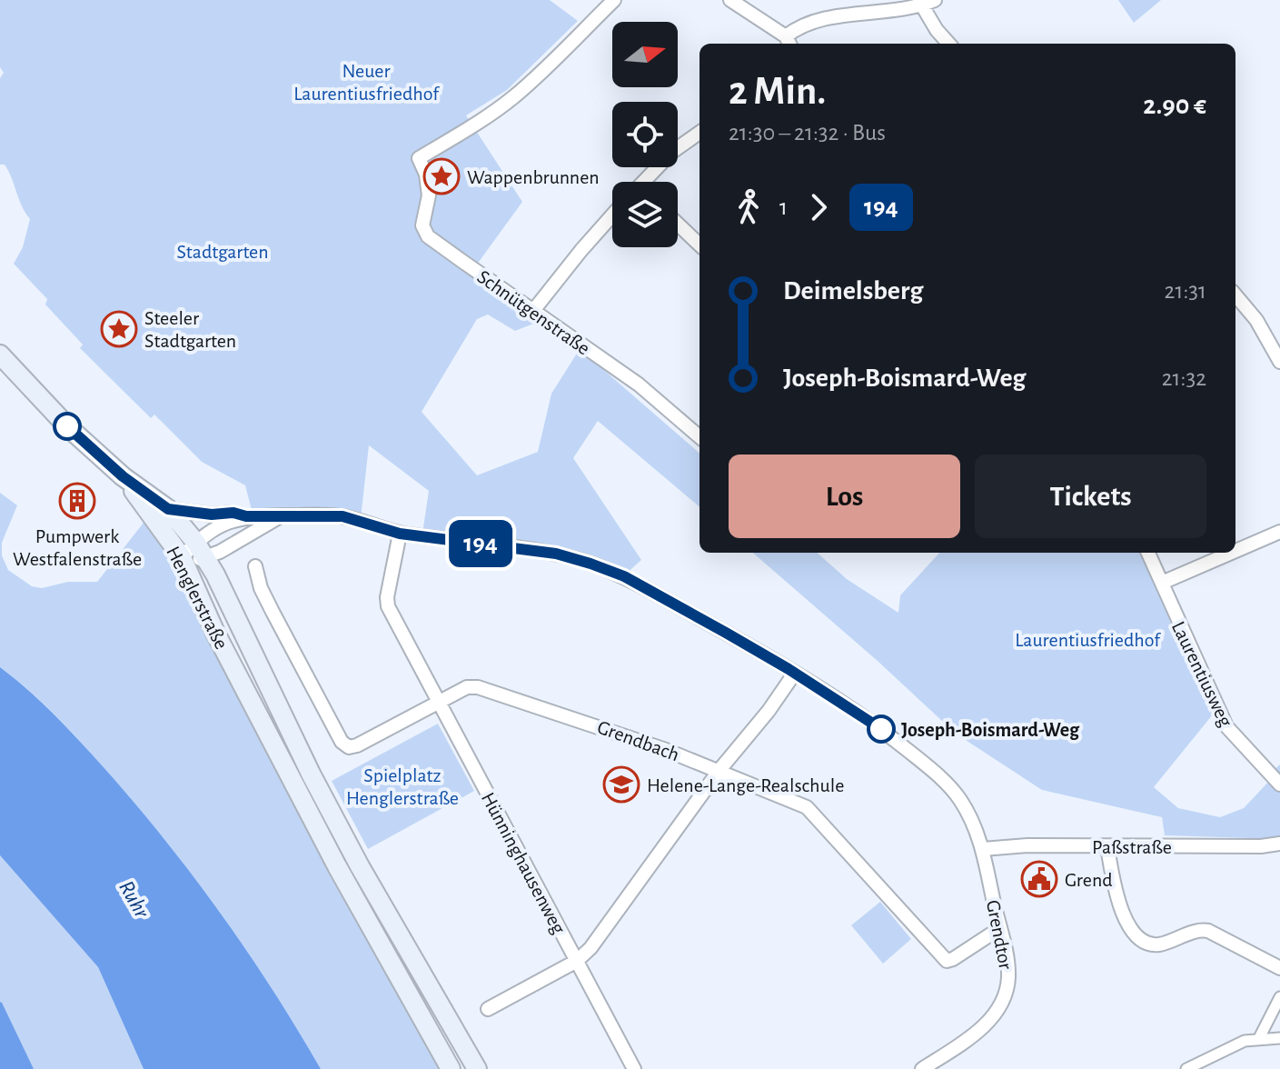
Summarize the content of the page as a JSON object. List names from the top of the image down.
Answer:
{
  "streets": {
    "main road": ["Henglerstraße"],
    "street": [
      "Schnütgenstraße",
      "Laurentiusweg",
      "Grendbach",
      "Paßstraße",
      "Hünninghausenweg",
      "Grendtor"
    ]
  },
  "crossings": [
    ["Henglerstraße", "Grendtor"],
    ["Grendbach", "Hünninghausenweg"],
    ["Grendbach", "Grendtor"],
    ["Paßstraße", "Grendtor"],
    ["Hünninghausenweg", "Grendtor"]
  ],
  "water": ["Ruhr"],
  "parks": [
    "Neuer Laurentiusfriedhof",
    "Stadtgarten",
    "Laurentiusfriedhof",
    "Spielplatz Henglerstraße"
  ],
  "places": {
    "place": ["Wappenbrunnen", "Steeler Stadtgarten"],
    "building": ["Pumpwerk Westfalenstraße"],
    "other": ["Joseph-Boismard-Weg"],
    "school or university": ["Helene-Lange-Realschule"],
    "public building": ["Grend"]
  },
  "lines": ["bus line 194"],
  "north": "right",
  "page": {
    "on_map": "194",
    "heading": ["2 Min.", "21:30 – 21:32 · Bus", "2.90 €"],
    "legs": ["1", "194"],
    "list": [
      {
        "name": "Deimelsberg",
        "value": "21:31"
      },
      {
        "name": "Joseph-Boismard-Weg",
        "value": "21:32"
      }
    ],
    "buttons": ["Los", "Tickets"]
  }
}
